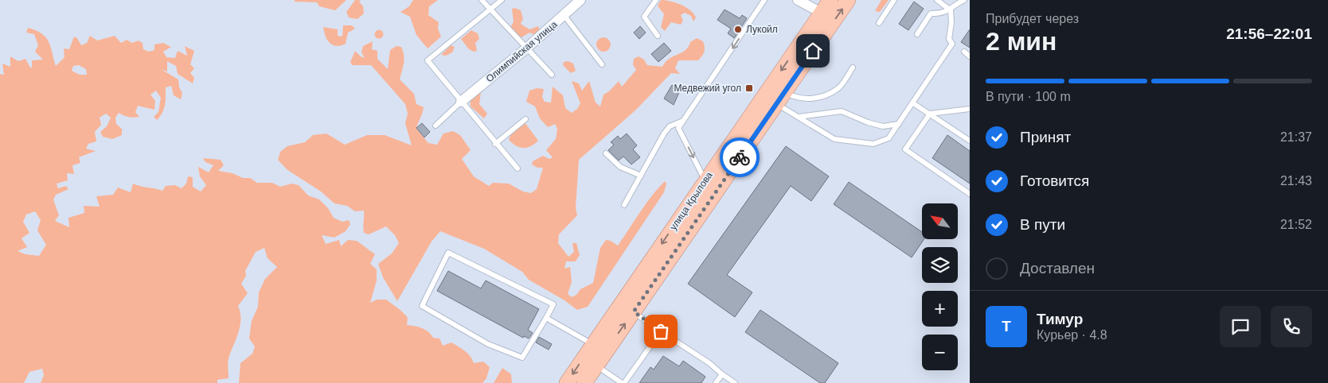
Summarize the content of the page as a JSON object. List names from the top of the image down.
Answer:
{
  "streets": {
    "main road": ["улица Крылова"],
    "street": ["Олимпийская улица"]
  },
  "places": {
    "other": ["Лукойл"],
    "transit": ["Медвежий угол"]
  },
  "north": "top left",
  "page": {
    "heading": ["2 мин", "Прибудет через", "21:56–22:01"],
    "panel": ["Тимур", "Курьер · 4.8"],
    "bar": "В пути · 100 m",
    "list": [
      ["Принят", "21:37"],
      ["Готовится", "21:43"],
      ["В пути", "21:52"],
      "Доставлен"
    ],
    "map_buttons": ["+", "−"],
    "round": "Т"
  }
}
